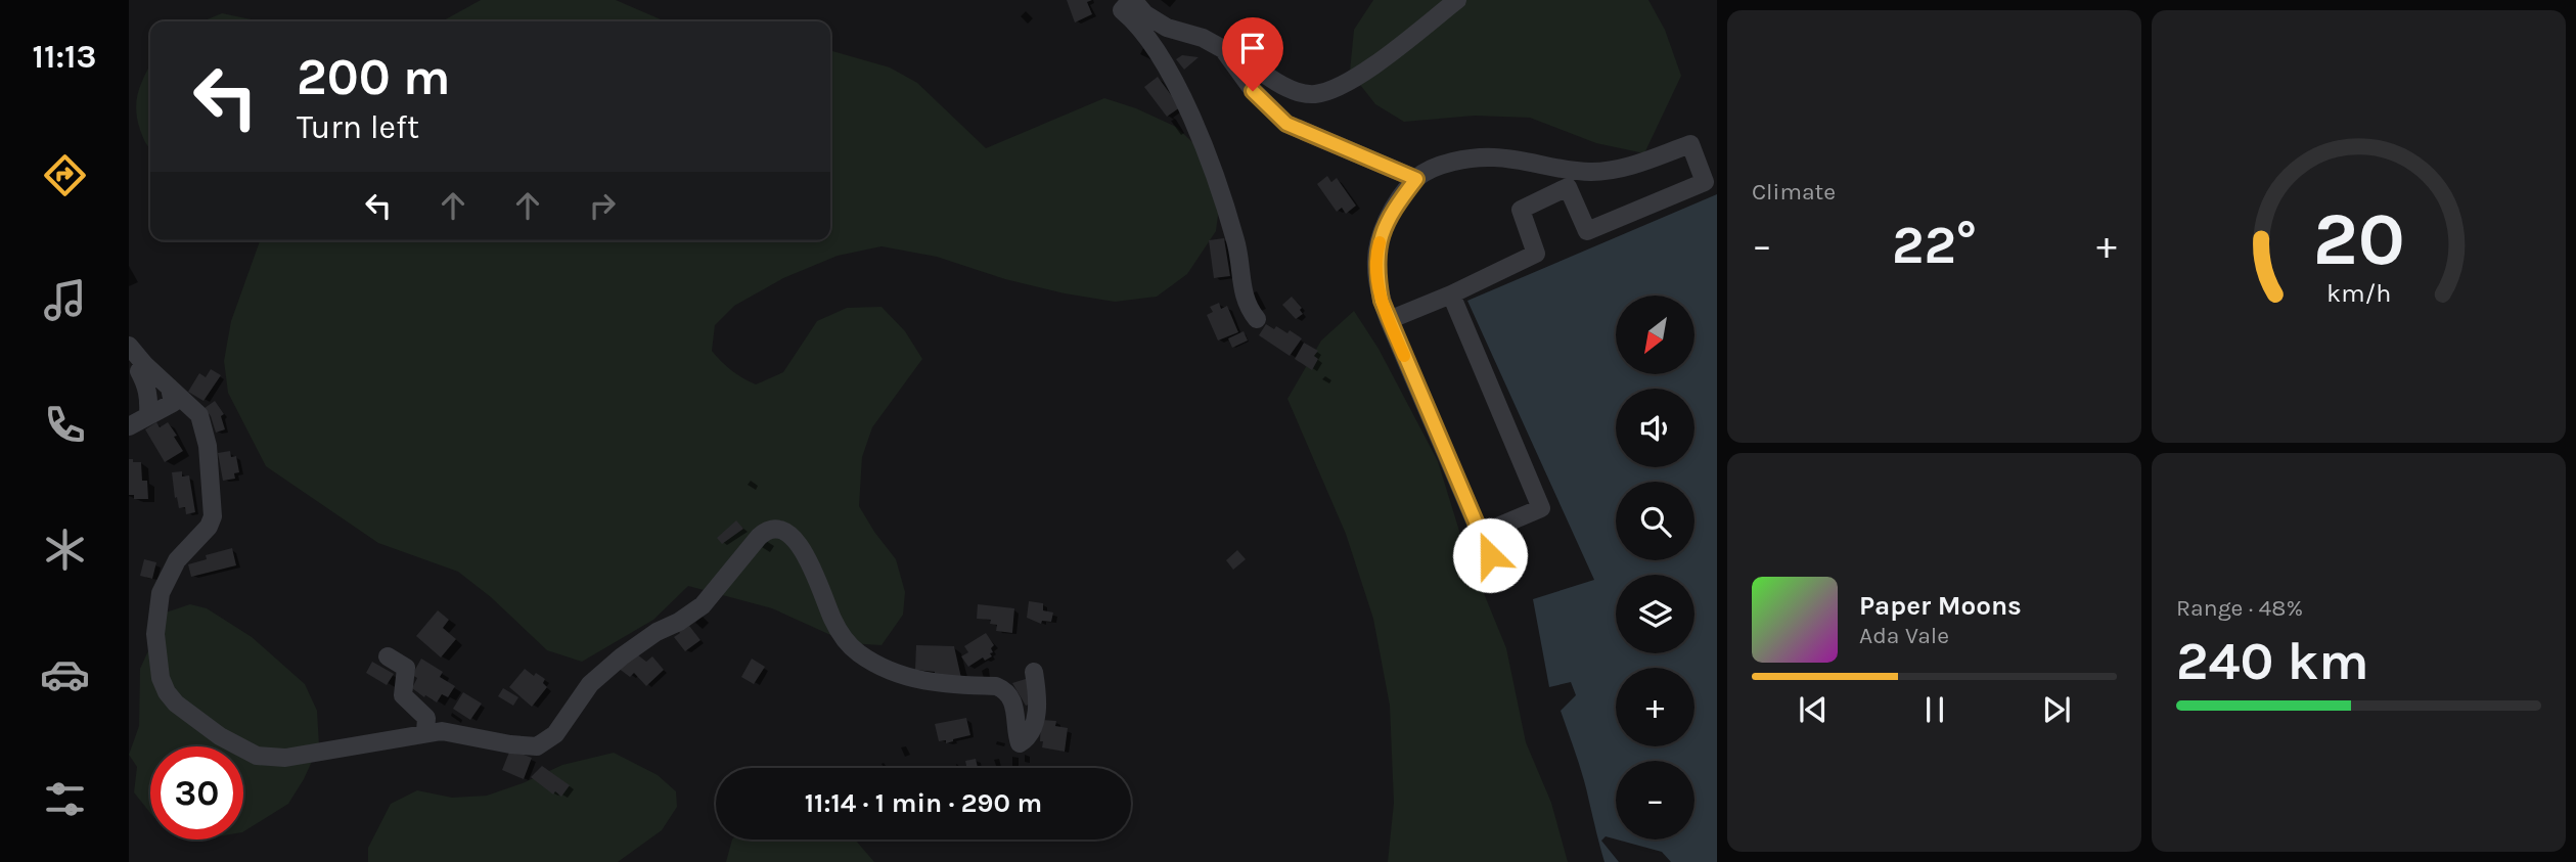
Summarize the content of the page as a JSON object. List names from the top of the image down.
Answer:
{
  "north": "bottom left",
  "page": {
    "tabs": "11:13",
    "tile": [
      "Climate",
      ["Range · 48%", "240 km"]
    ],
    "turn": ["200 m", "Turn left"],
    "heat": ["−", "22°", "+"],
    "map_buttons": ["+", "−"],
    "song": ["Paper Moons", "Ada Vale"],
    "limit": "30",
    "trip": "11:14 · 1 min · 290 m",
    "gauge": ["20", "km/h"]
  }
}
